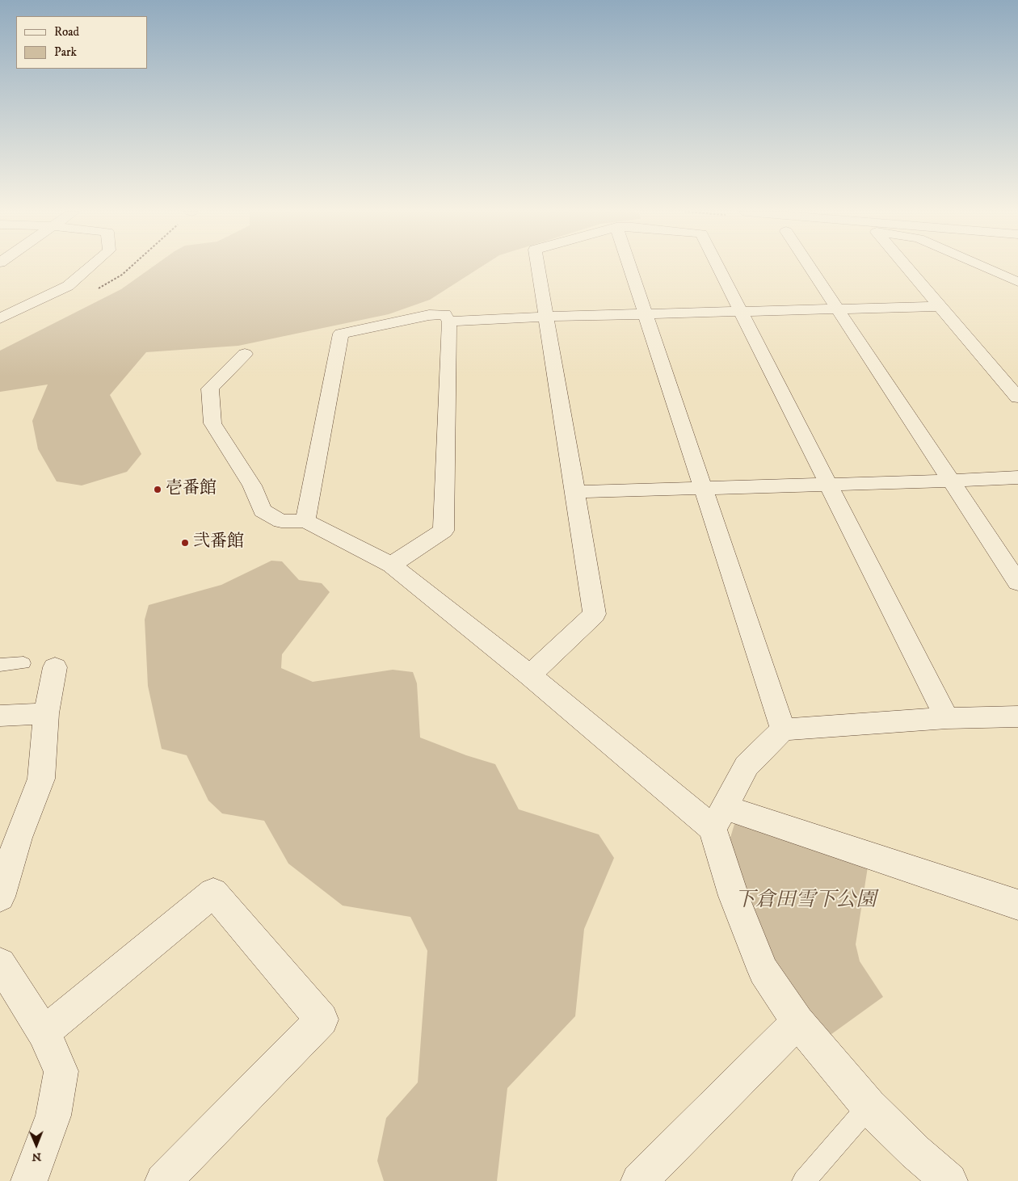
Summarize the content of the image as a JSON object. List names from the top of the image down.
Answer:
{
  "parks": ["下倉田雪下公園"],
  "places": ["壱番館", "弐番館"],
  "legend": ["Road", "Park"],
  "north": "bottom"
}
